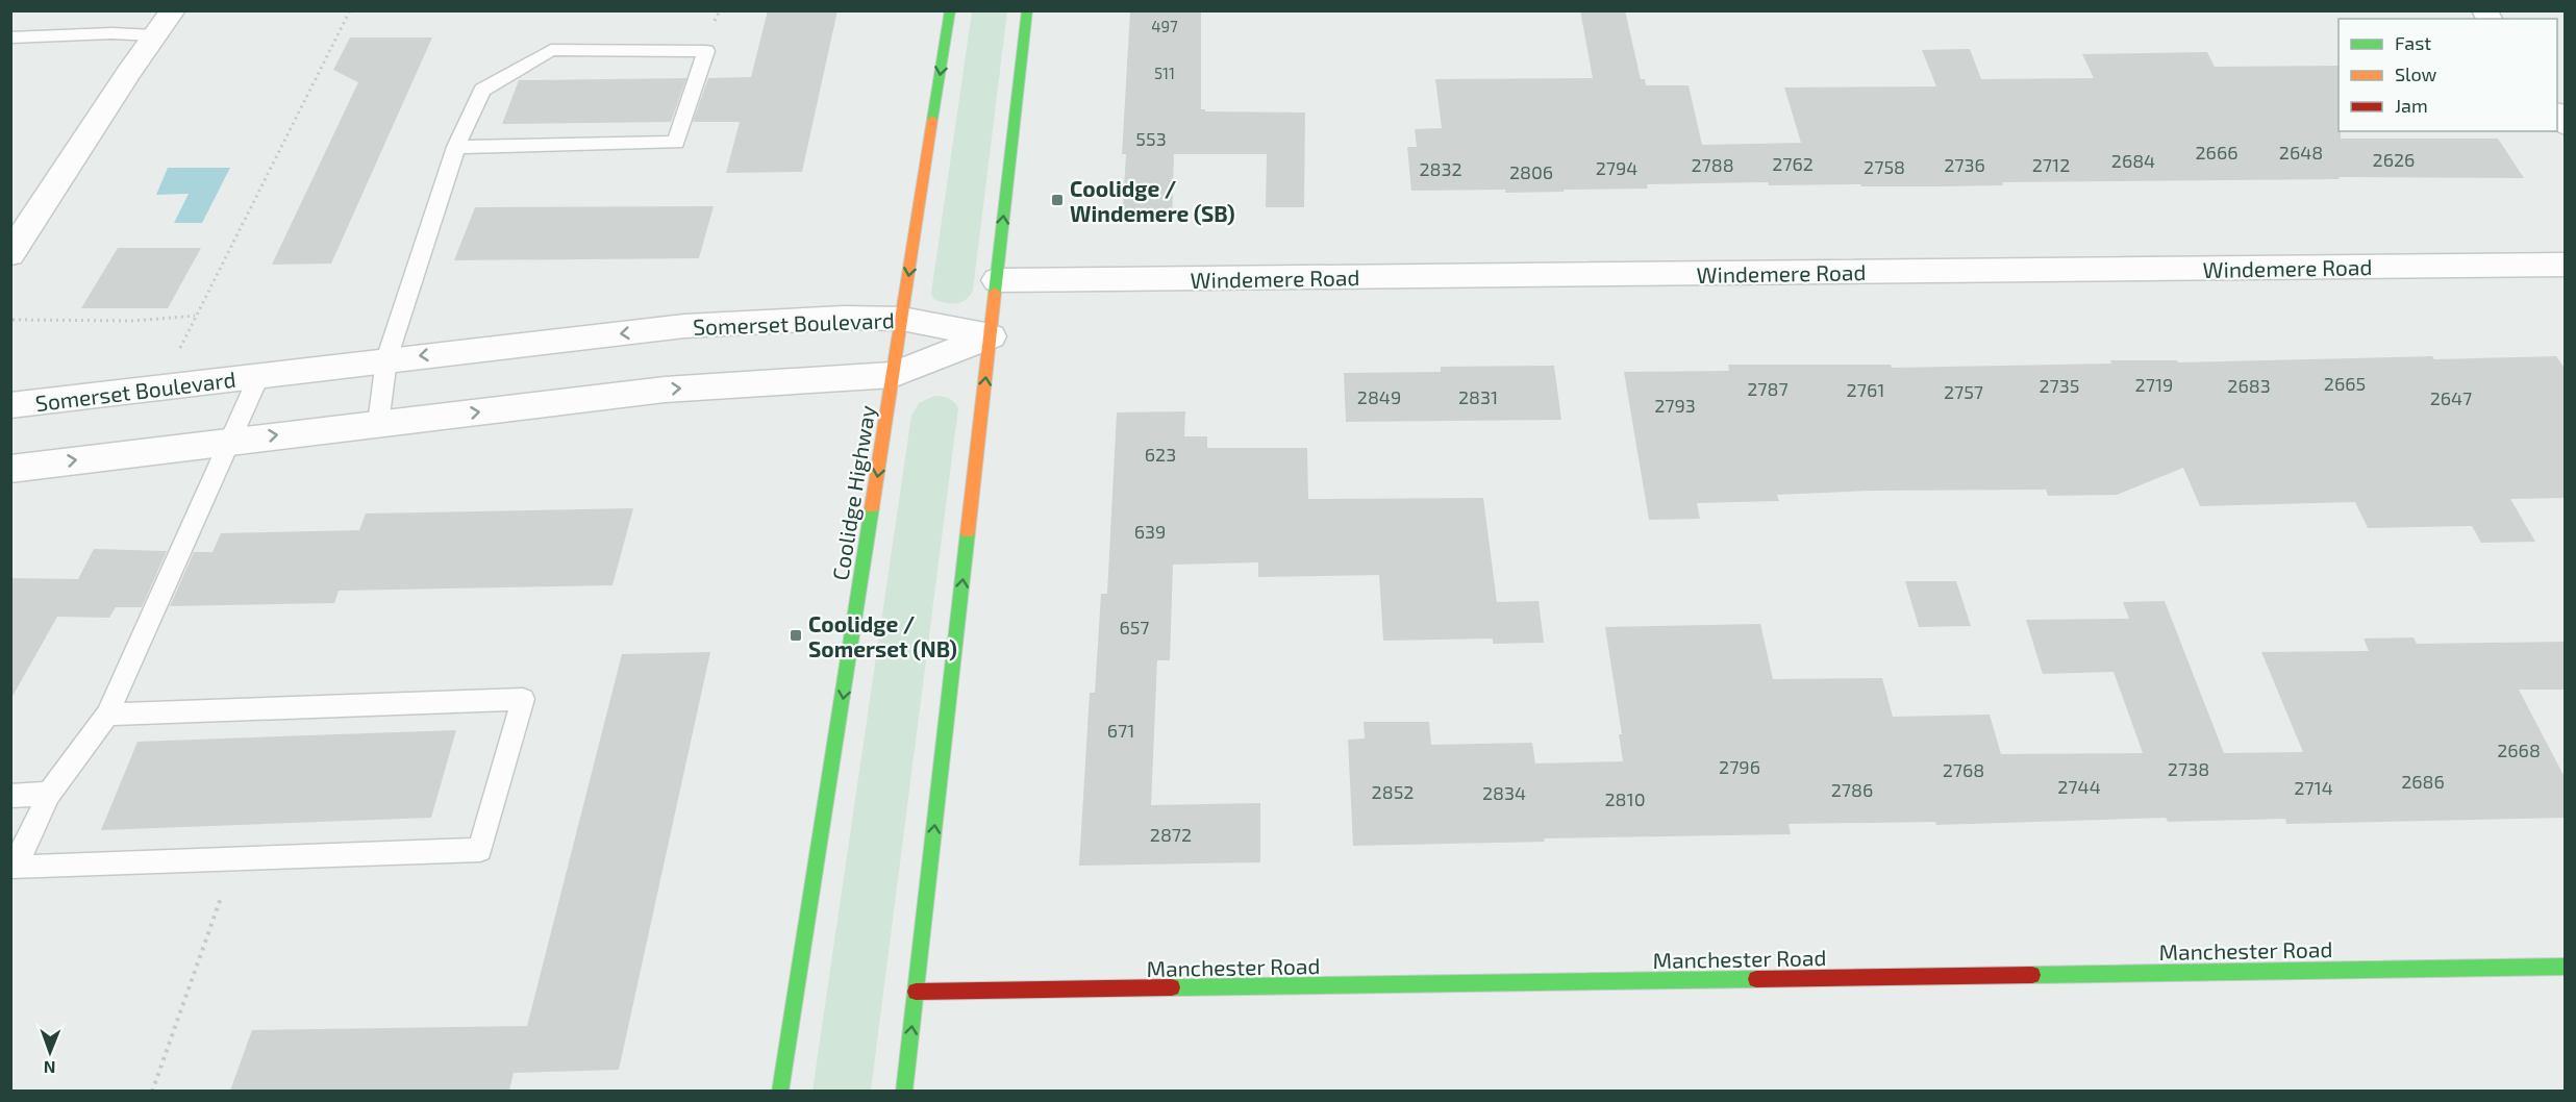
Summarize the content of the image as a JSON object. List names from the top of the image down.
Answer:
{
  "streets": {
    "main road": ["Coolidge Highway", "Manchester Road"],
    "street": ["Windemere Road", "Somerset Boulevard"]
  },
  "crossings": [
    ["Somerset Boulevard", "Coolidge Highway"]
  ],
  "places": {
    "transit": ["Coolidge / Windemere (SB)", "Coolidge / Somerset (NB)"]
  },
  "house_numbers": [
    "497",
    "511",
    "553",
    "2666",
    "2648",
    "2626",
    "2684",
    "2762",
    "2788",
    "2736",
    "2712",
    "2758",
    "2794",
    "2832",
    "2806",
    "2665",
    "2719",
    "2735",
    "2683",
    "2787",
    "2761",
    "2757",
    "2849",
    "2831",
    "2647",
    "2793",
    "623",
    "639",
    "657",
    "671",
    "2668",
    "2796",
    "2738",
    "2768",
    "2686",
    "2744",
    "2714",
    "2786",
    "2852",
    "2834",
    "2810",
    "2872"
  ],
  "legend": ["Fast", "Slow", "Jam"],
  "north": "bottom"
}
